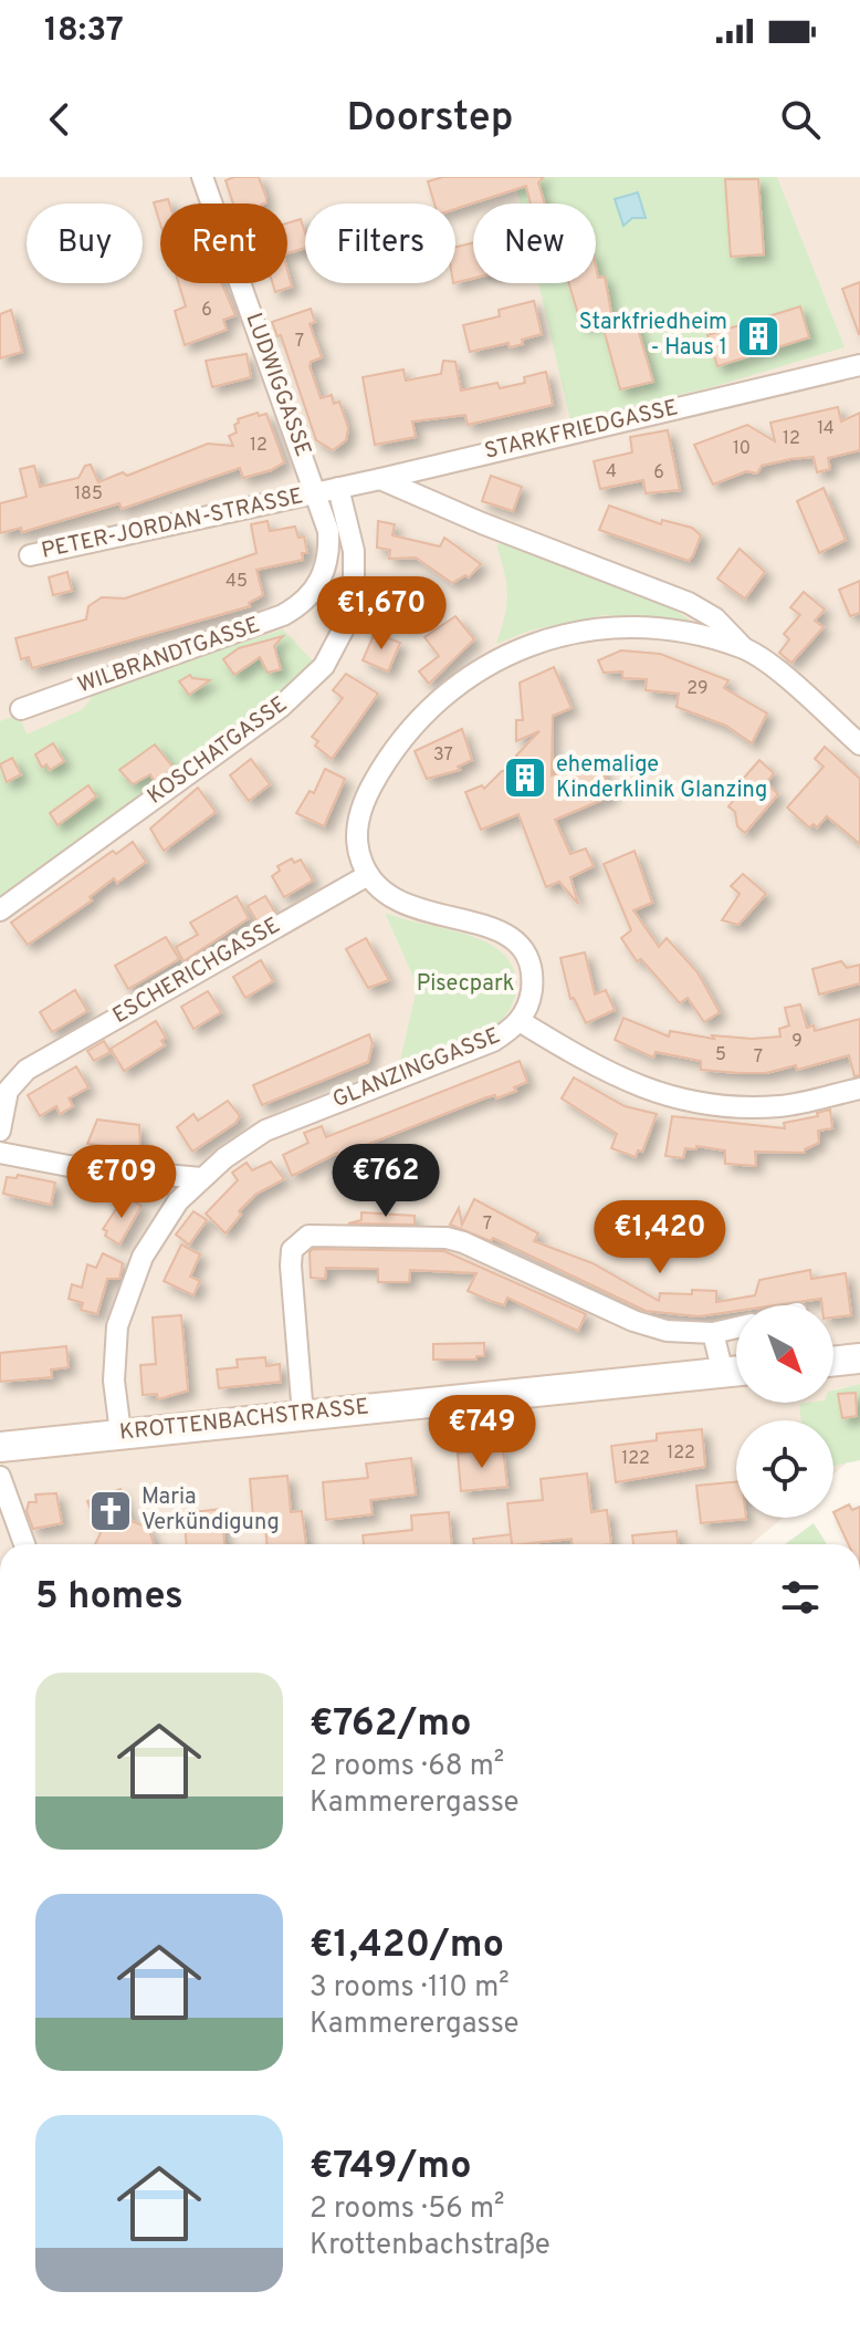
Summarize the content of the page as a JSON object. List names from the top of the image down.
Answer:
{
  "streets": {
    "main road": ["KROTTENBACHSTRASSE"],
    "street": [
      "LUDWIGGASSE",
      "STARKFRIEDGASSE",
      "PETER-JORDAN-STRASSE",
      "WILBRANDTGASSE",
      "KOSCHATGASSE",
      "ESCHERICHGASSE",
      "GLANZINGGASSE"
    ]
  },
  "crossings": [
    ["LUDWIGGASSE", "STARKFRIEDGASSE"],
    ["LUDWIGGASSE", "PETER-JORDAN-STRASSE"],
    ["LUDWIGGASSE", "WILBRANDTGASSE"],
    ["STARKFRIEDGASSE", "PETER-JORDAN-STRASSE"],
    ["STARKFRIEDGASSE", "WILBRANDTGASSE"],
    ["STARKFRIEDGASSE", "KOSCHATGASSE"],
    ["PETER-JORDAN-STRASSE", "WILBRANDTGASSE"],
    ["ESCHERICHGASSE", "GLANZINGGASSE"],
    ["GLANZINGGASSE", "KROTTENBACHSTRASSE"]
  ],
  "parks": ["Pisecpark"],
  "places": {
    "building": ["Starkfriedheim - Haus 1", "ehemalige Kinderklinik Glanzing"],
    "church": ["Maria Verkündigung"]
  },
  "house_numbers": [
    "6",
    "7",
    "14",
    "12",
    "12",
    "10",
    "4",
    "6",
    "185",
    "45",
    "29",
    "37",
    "9",
    "5",
    "7",
    "7",
    "122",
    "122"
  ],
  "north": "bottom right",
  "page": {
    "status": "18:37",
    "header": "Doorstep",
    "chip": [
      "Buy",
      "Rent",
      "Filters",
      "New"
    ],
    "price": [
      "€1,670",
      "€762",
      "€709",
      "€1,420",
      "€749"
    ],
    "heading": "5 homes",
    "list": [
      {
        "name": "€762/mo",
        "note": "2 rooms · 68 m² · Kammerergasse"
      },
      {
        "name": "€1,420/mo",
        "note": "3 rooms · 110 m² · Kammerergasse"
      },
      {
        "name": "€749/mo",
        "note": "2 rooms · 56 m² · Krottenbachstraße"
      }
    ]
  }
}
